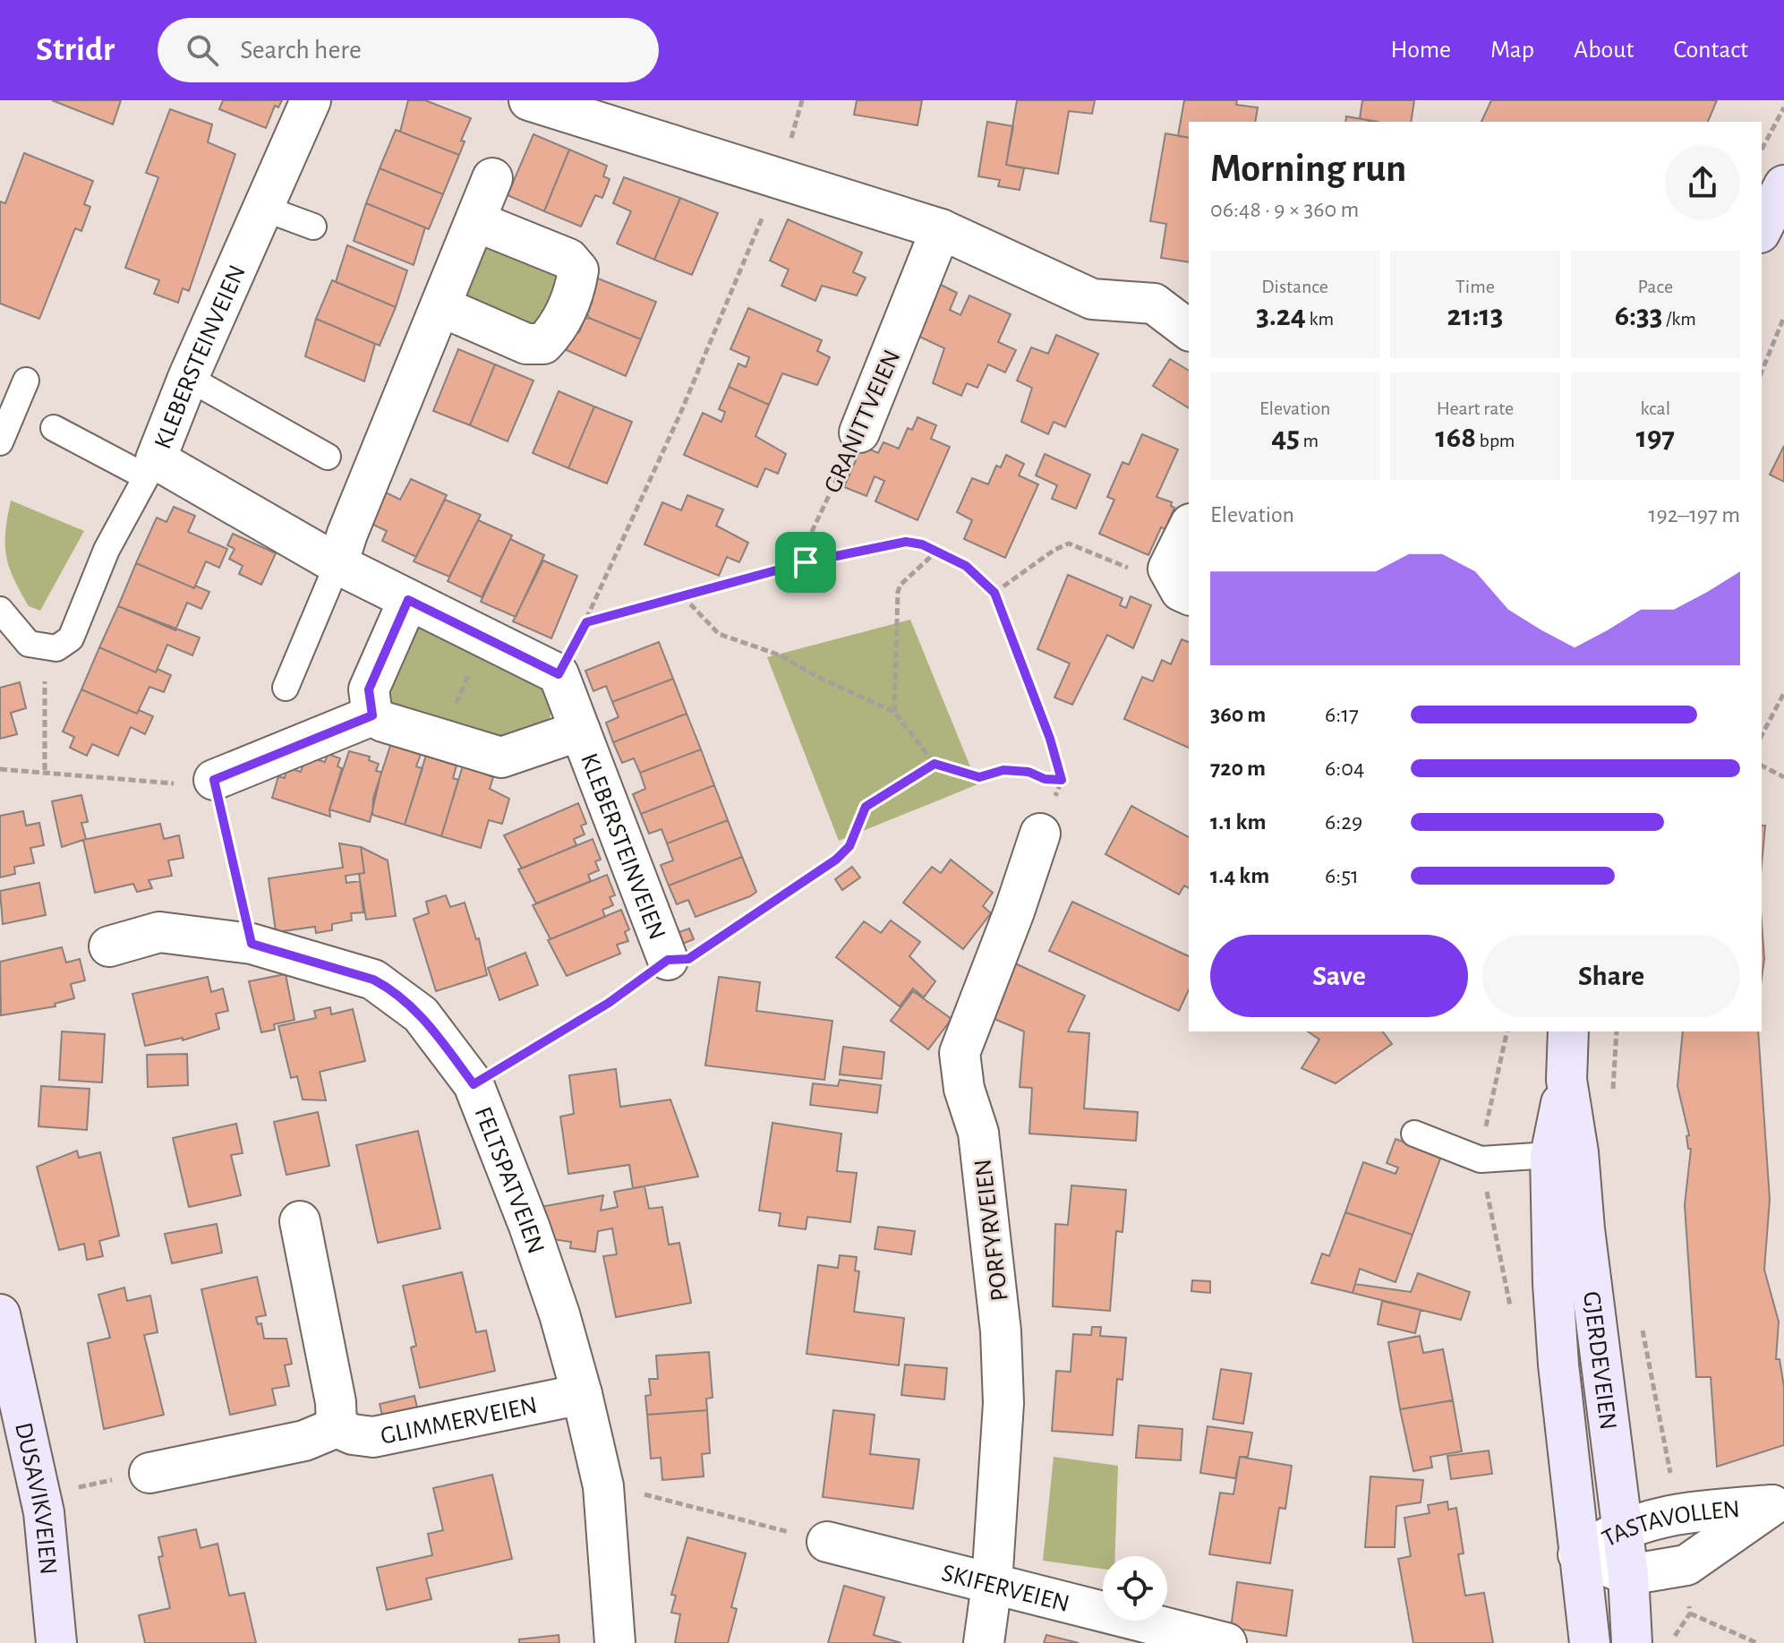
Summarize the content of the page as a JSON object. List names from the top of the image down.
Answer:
{
  "streets": {
    "main road": ["GJERDEVEIEN", "DUSAVIKVEIEN"],
    "street": [
      "KLEBERSTEINVEIEN",
      "GRANITTVEIEN",
      "FELTSPATVEIEN",
      "PORFYRVEIEN",
      "GLIMMERVEIEN",
      "TASTAVOLLEN",
      "SKIFERVEIEN"
    ]
  },
  "crossings": [
    ["FELTSPATVEIEN", "GLIMMERVEIEN"],
    ["PORFYRVEIEN", "SKIFERVEIEN"],
    ["GJERDEVEIEN", "TASTAVOLLEN"]
  ],
  "page": {
    "header": "Stridr",
    "search": "Search here",
    "nav": [
      "Home",
      "Map",
      "About",
      "Contact"
    ],
    "heading": ["Morning run", "06:48 · 9 × 360 m"],
    "stats": [
      ["Distance", "3.24 km"],
      ["Time", "21:13"],
      ["Pace", "6:33 /km"],
      ["Elevation", "45 m"],
      ["Heart rate", "168 bpm"],
      ["kcal", "197"]
    ],
    "chart": ["Elevation", "192–197 m"],
    "list": [
      {
        "name": "360 m",
        "note": "6:17"
      },
      {
        "name": "720 m",
        "note": "6:04"
      },
      {
        "name": "1.1 km",
        "note": "6:29"
      },
      {
        "name": "1.4 km",
        "note": "6:51"
      }
    ],
    "buttons": ["Save", "Share"]
  }
}
